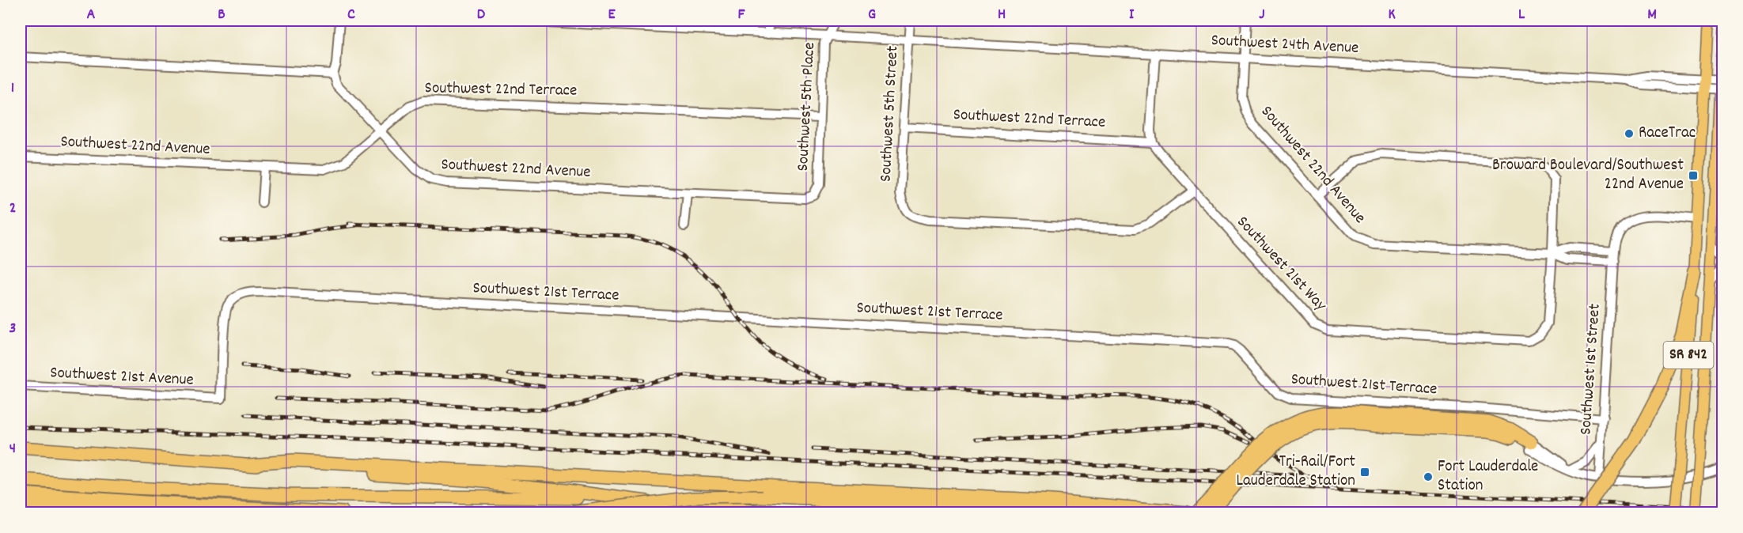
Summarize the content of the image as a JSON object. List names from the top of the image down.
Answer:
{
  "streets": {
    "main road": ["SR 842"],
    "street": [
      "Southwest 24th Avenue",
      "Southwest 22nd Terrace",
      "Southwest 5th Place",
      "Southwest 5th Street",
      "Southwest 22nd Avenue",
      "Southwest 21st Way",
      "Southwest 21st Terrace",
      "Southwest 1st Street",
      "Southwest 21st Avenue"
    ]
  },
  "crossings": [
    ["Southwest 24th Avenue", "Southwest 5th Place"],
    ["Southwest 24th Avenue", "Southwest 5th Street"],
    ["Southwest 24th Avenue", "Southwest 22nd Avenue"],
    ["Southwest 24th Avenue", "SR 842"],
    ["Southwest 22nd Terrace", "Southwest 5th Place"],
    ["Southwest 22nd Terrace", "Southwest 5th Street"],
    ["Southwest 22nd Terrace", "Southwest 22nd Avenue"],
    ["Southwest 22nd Terrace", "Southwest 21st Way"],
    ["Southwest 5th Place", "Southwest 22nd Avenue"],
    ["Southwest 5th Street", "Southwest 21st Way"],
    ["Southwest 22nd Avenue", "Southwest 21st Way"],
    ["Southwest 22nd Avenue", "Southwest 1st Street"],
    ["Southwest 21st Terrace", "Southwest 1st Street"],
    ["Southwest 21st Terrace", "Southwest 21st Avenue"]
  ],
  "places": {
    "other": ["RaceTrac", "Fort Lauderdale Station"],
    "transit": ["Broward Boulevard/Southwest 22nd Avenue", "Tri-Rail/Fort Lauderdale Station"]
  },
  "grid": {
    "columns": [
      "A",
      "B",
      "C",
      "D",
      "E",
      "F",
      "G",
      "H",
      "I",
      "J",
      "K",
      "L",
      "M"
    ],
    "rows": [
      "1",
      "2",
      "3",
      "4"
    ]
  }
}
